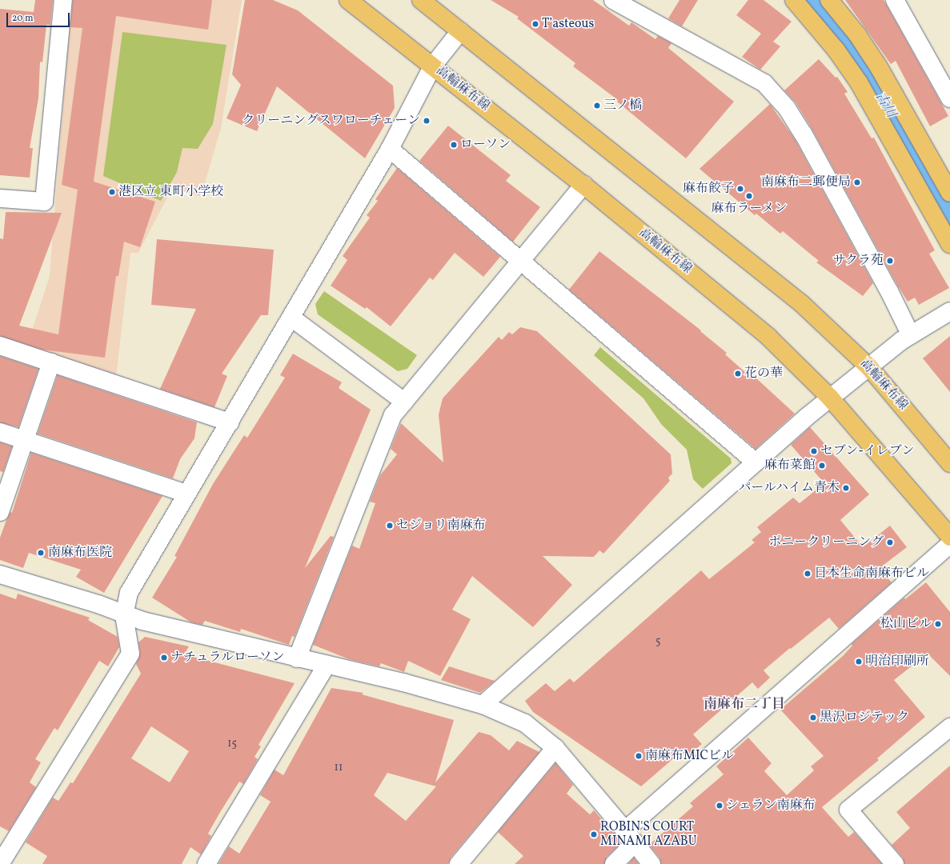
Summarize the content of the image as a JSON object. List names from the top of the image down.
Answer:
{
  "streets": {
    "main road": ["高輪麻布線"]
  },
  "districts": ["南麻布二丁目"],
  "water": ["古川"],
  "places": [
    "T’asteous",
    "三ノ橋",
    "クリーニングスワローチェーン",
    "ローソン",
    "南麻布二郵便局",
    "麻布餃子",
    "港区立 東町小学校",
    "麻布ラーメン",
    "サクラ苑",
    "花の華",
    "セブン-イレブン",
    "麻布菜館",
    "パールハイム青木",
    "セジョリ南麻布",
    "ポニークリーニング",
    "南麻布医院",
    "日本生命南麻布ビル",
    "松山ビル",
    "ナチュラルローソン",
    "明治印刷所",
    "黒沢ロジテック",
    "南麻布MICビル",
    "シェラン南麻布",
    "ROBIN'S COURT MINAMI AZABU"
  ],
  "house_numbers": ["5", "15", "11"],
  "scale_bar": "20 m"
}
